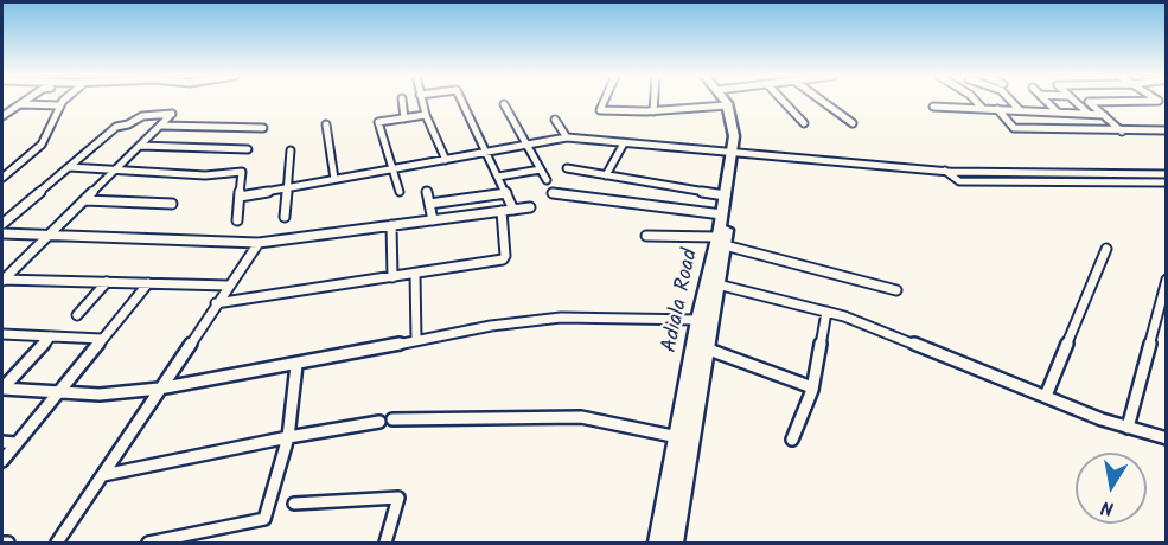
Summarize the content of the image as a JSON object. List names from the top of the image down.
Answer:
{
  "streets": {
    "main road": ["Adiala Road"]
  },
  "north": "bottom"
}
